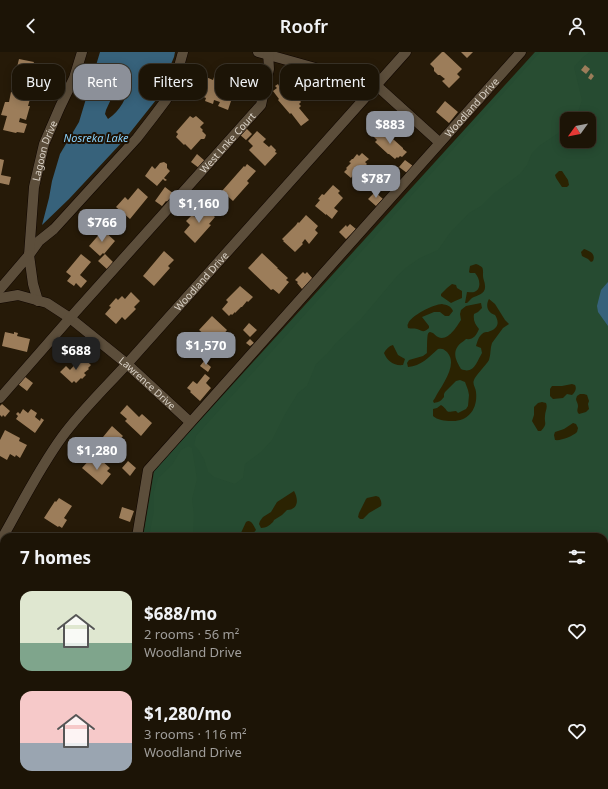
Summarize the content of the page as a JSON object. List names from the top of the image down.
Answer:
{
  "streets": {
    "street": [
      "Woodland Drive",
      "West Lnke Court",
      "Lagoon Drive",
      "Lawrence Drive"
    ]
  },
  "crossings": [
    ["Woodland Drive", "Lawrence Drive"],
    ["West Lnke Court", "Lawrence Drive"],
    ["Lagoon Drive", "Lawrence Drive"]
  ],
  "water": ["Nosreka Lake"],
  "north": "bottom left",
  "page": {
    "header": "Roofr",
    "chip": [
      "Buy",
      "Rent",
      "Filters",
      "New",
      "Apartment"
    ],
    "price": [
      "$883",
      "$787",
      "$1,160",
      "$766",
      "$1,570",
      "$688",
      "$1,280"
    ],
    "heading": "7 homes",
    "list": [
      {
        "name": "$688/mo",
        "note": "2 rooms · 56 m² · Woodland Drive"
      },
      {
        "name": "$1,280/mo",
        "note": "3 rooms · 116 m² · Woodland Drive"
      }
    ]
  }
}
